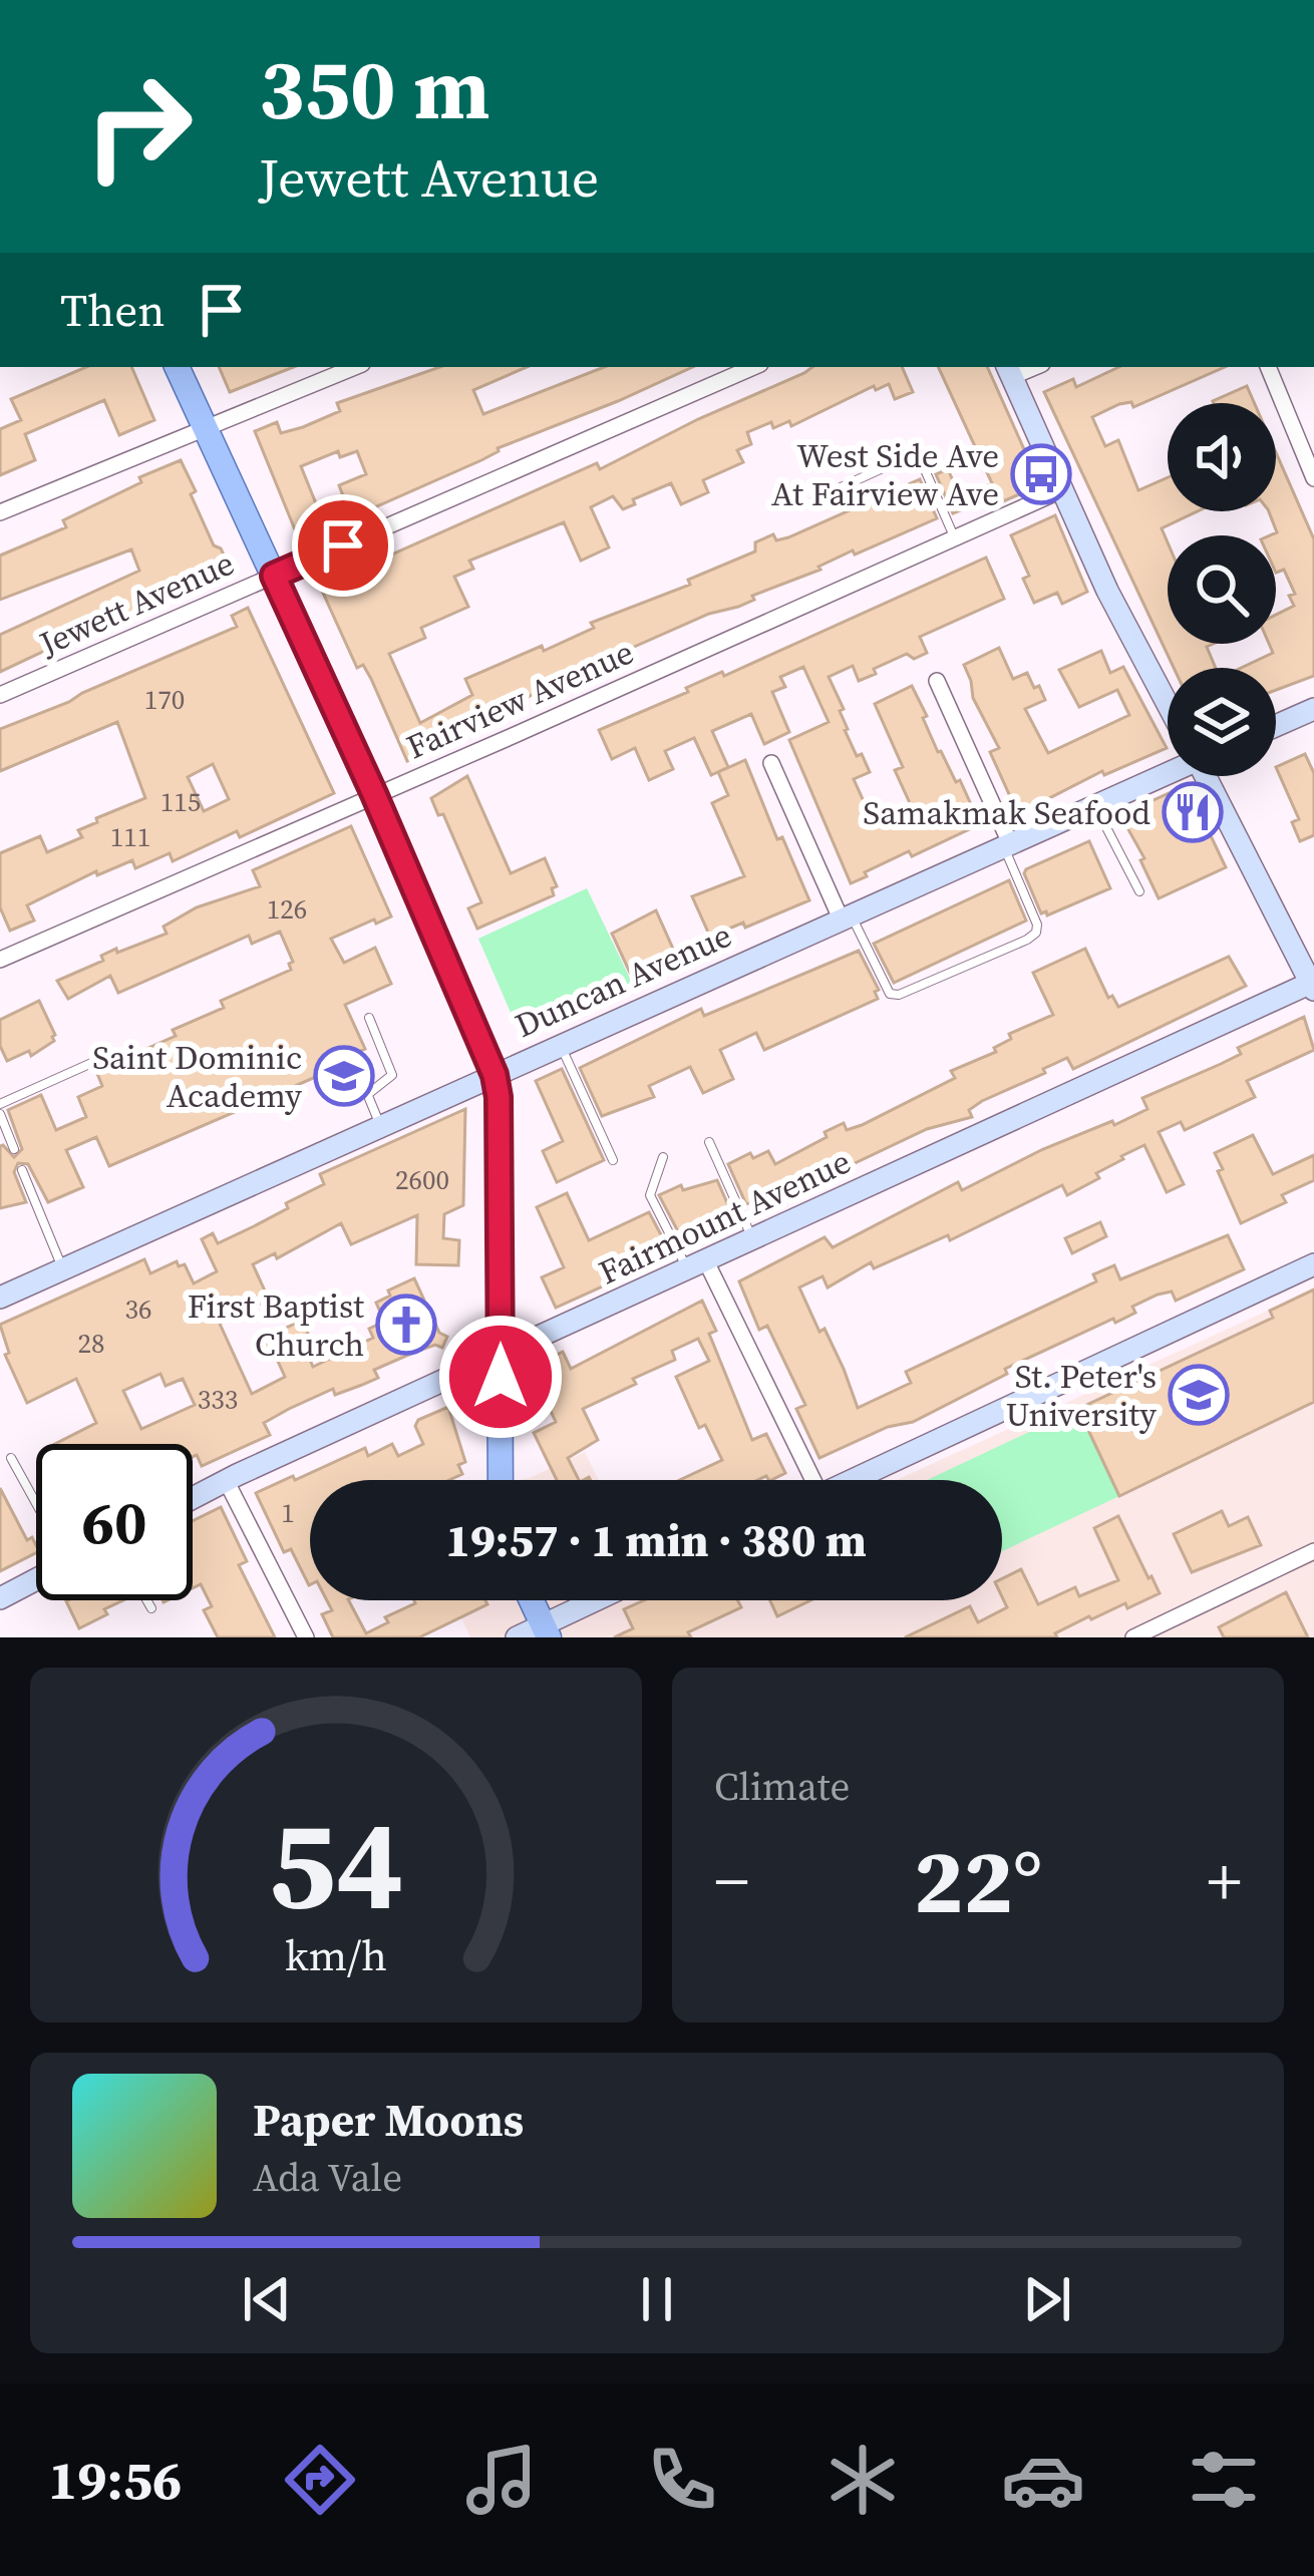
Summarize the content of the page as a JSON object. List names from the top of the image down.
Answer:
{
  "streets": {
    "street": [
      "Jewett Avenue",
      "Fairview Avenue",
      "Duncan Avenue",
      "Fairmount Avenue"
    ]
  },
  "places": {
    "bus stop": ["West Side Ave At Fairview Ave"],
    "restaurant": ["Samakmak Seafood"],
    "school or university": ["Saint Dominic Academy", "St. Peter's University"],
    "church": ["First Baptist Church"]
  },
  "house_numbers": [
    "170",
    "115",
    "111",
    "126",
    "2600",
    "36",
    "28",
    "333",
    "1"
  ],
  "page": {
    "turn": ["350 m", "Jewett Avenue"],
    "then": "Then",
    "limit": "60",
    "trip": "19:57 · 1 min · 380 m",
    "tile": "Climate",
    "heat": ["−", "22°", "+"],
    "song": ["Paper Moons", "Ada Vale"],
    "tabs": "19:56",
    "gauge": ["54", "km/h"]
  }
}
